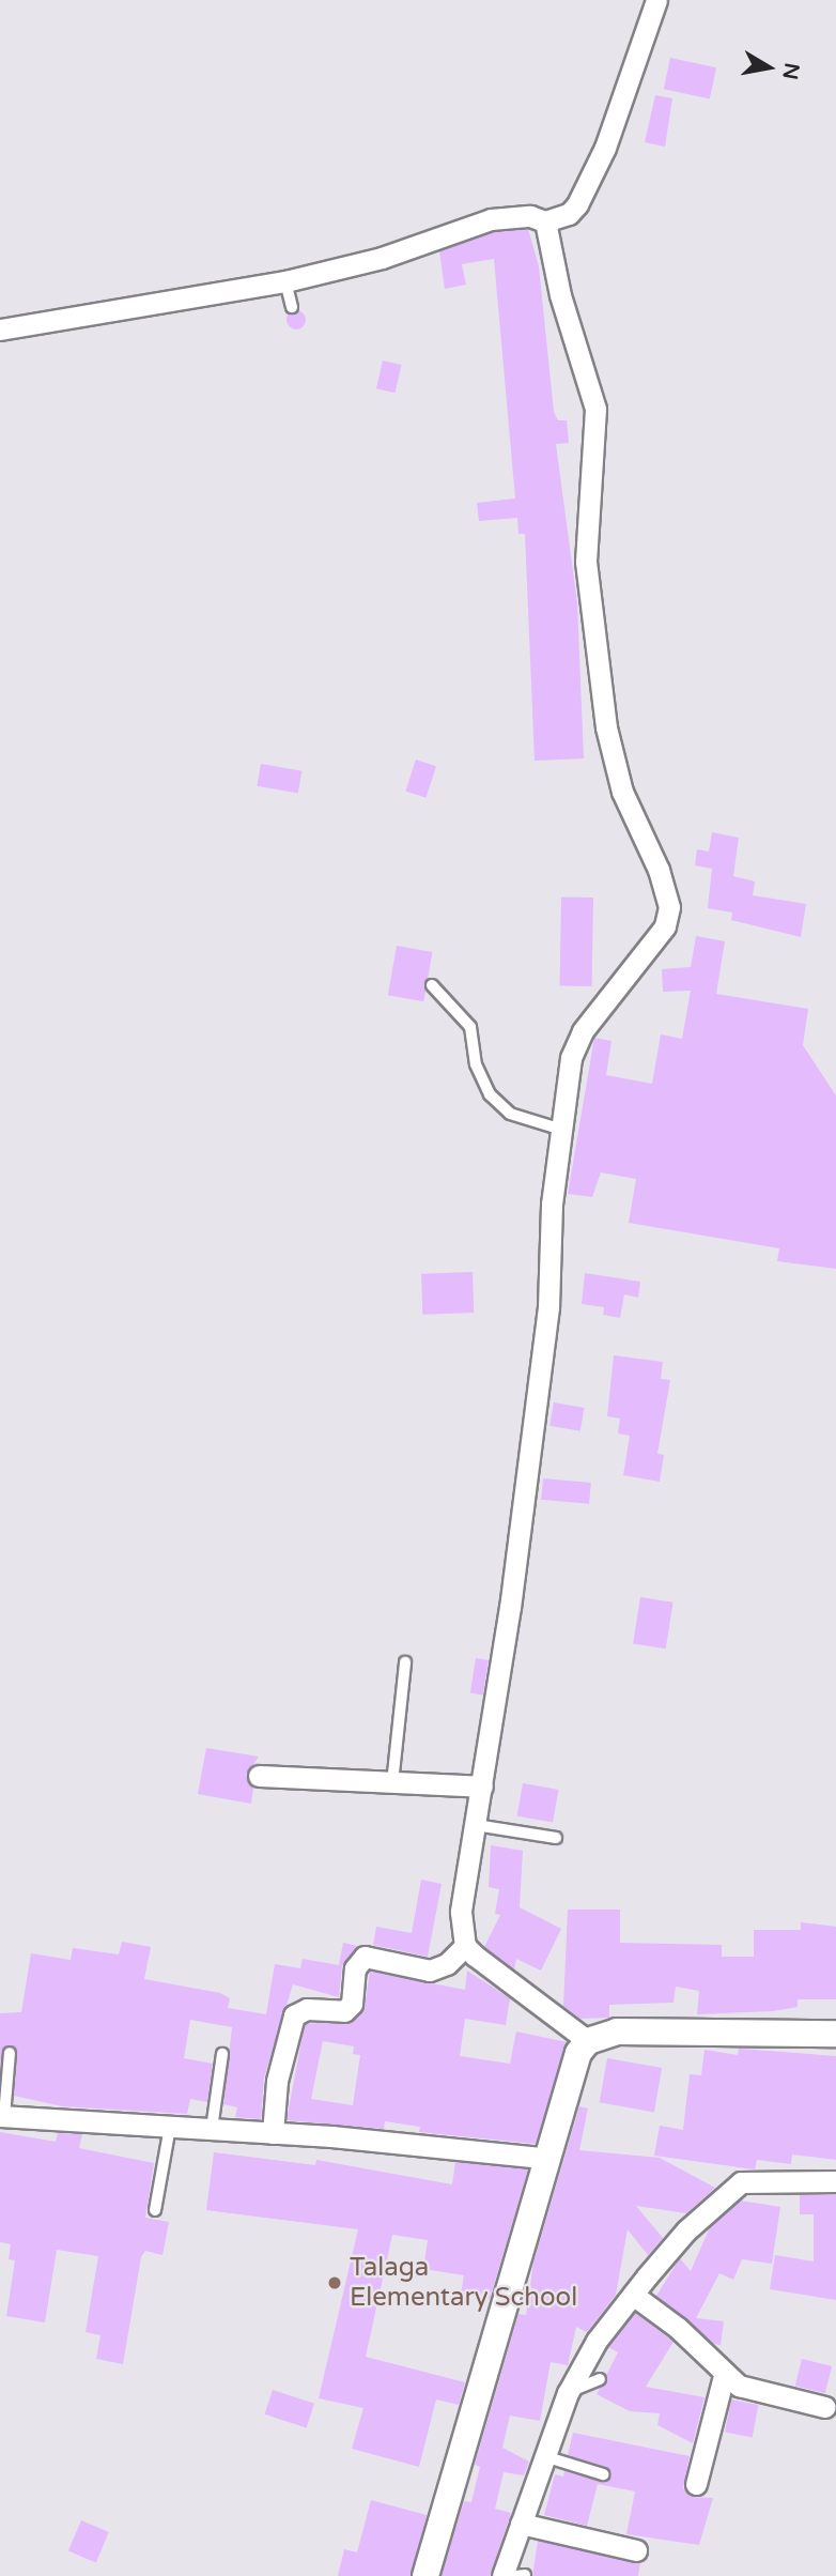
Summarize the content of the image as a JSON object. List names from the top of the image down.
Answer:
{
  "places": ["Talaga Elementary School"],
  "north": "right"
}
